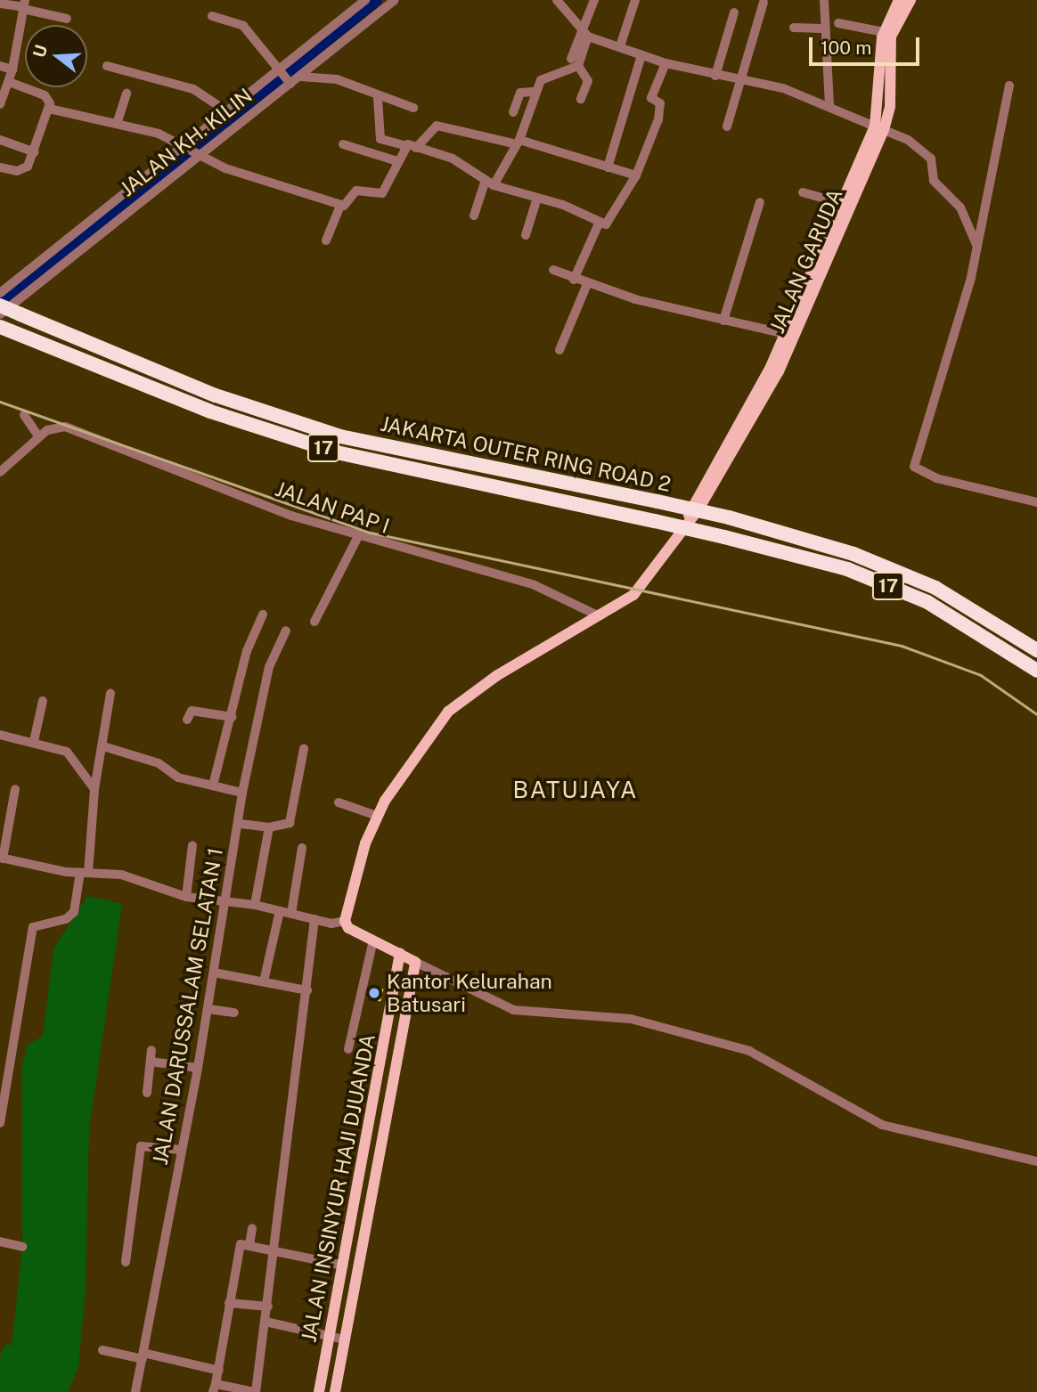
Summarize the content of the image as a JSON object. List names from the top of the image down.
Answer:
{
  "streets": {
    "highway": ["17", "JAKARTA OUTER RING ROAD 2"],
    "main road": ["JALAN GARUDA", "JALAN INSINYUR HAJI DJUANDA"],
    "street": ["JALAN KH. KILIN", "JALAN PAP I", "JALAN DARUSSALAM SELATAN 1"]
  },
  "crossings": [
    ["JALAN GARUDA", "JALAN PAP I"]
  ],
  "districts": ["BATUJAYA"],
  "places": ["Kantor Kelurahan Batusari"],
  "scale_bar": "100 m",
  "north": "left"
}
